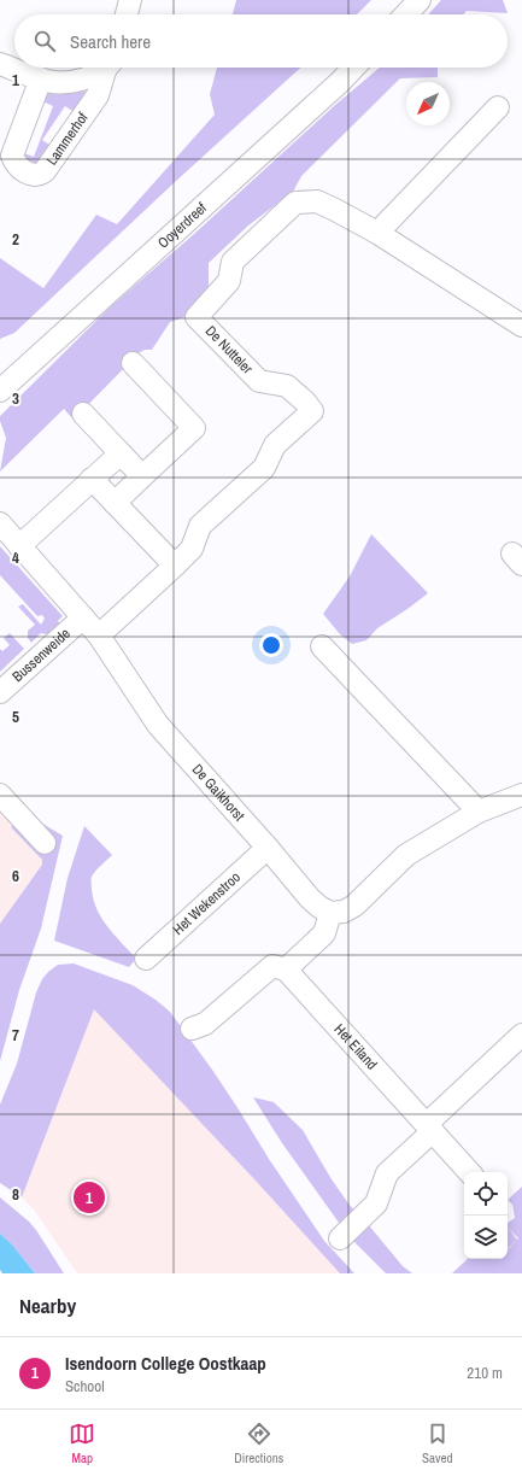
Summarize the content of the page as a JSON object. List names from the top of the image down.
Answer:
{
  "streets": {
    "street": [
      "Lammerhof",
      "Ooyerdreef",
      "De Nutteler",
      "Bussenweide",
      "De Gaikhorst",
      "Het Wekenstroo",
      "Het Eiland"
    ]
  },
  "crossings": [
    ["De Nutteler", "De Gaikhorst"],
    ["Bussenweide", "De Gaikhorst"],
    ["De Gaikhorst", "Het Wekenstroo"]
  ],
  "north": "bottom left",
  "page": {
    "search": "Search here",
    "pins": "1",
    "heading": "Nearby",
    "list": [
      {
        "mark": "1",
        "name": "Isendoorn College Oostkaap",
        "note": "School",
        "value": "210 m"
      }
    ],
    "nav": ["Map", "Directions", "Saved"]
  },
  "grid": {
    "rows": [
      "1",
      "2",
      "3",
      "4",
      "5",
      "6",
      "7",
      "8"
    ]
  }
}
